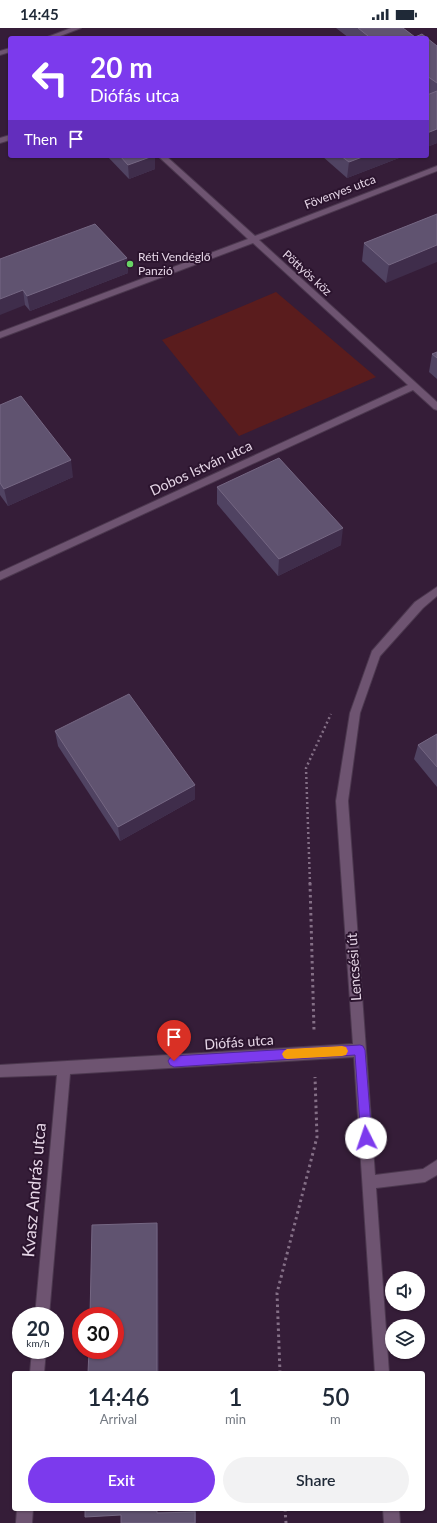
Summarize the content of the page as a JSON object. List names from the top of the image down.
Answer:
{
  "streets": {
    "street": [
      "Fövenyes utca",
      "Pöttyös köz",
      "Dobos István utca",
      "Lencsési út",
      "Diófás utca",
      "Kvasz András utca"
    ]
  },
  "crossings": [
    ["Fövenyes utca", "Pöttyös köz"],
    ["Pöttyös köz", "Dobos István utca"],
    ["Lencsési út", "Diófás utca"],
    ["Diófás utca", "Kvasz András utca"]
  ],
  "places": ["Réti Vendéglő Panzió"],
  "page": {
    "status": "14:45",
    "turn": ["20 m", "Diófás utca"],
    "then": "Then",
    "speed": "20 km/h",
    "limit": "30",
    "eta": [
      "14:46",
      "Arrival",
      "1",
      "min",
      "50",
      "m"
    ],
    "buttons": ["Exit", "Share"]
  }
}
